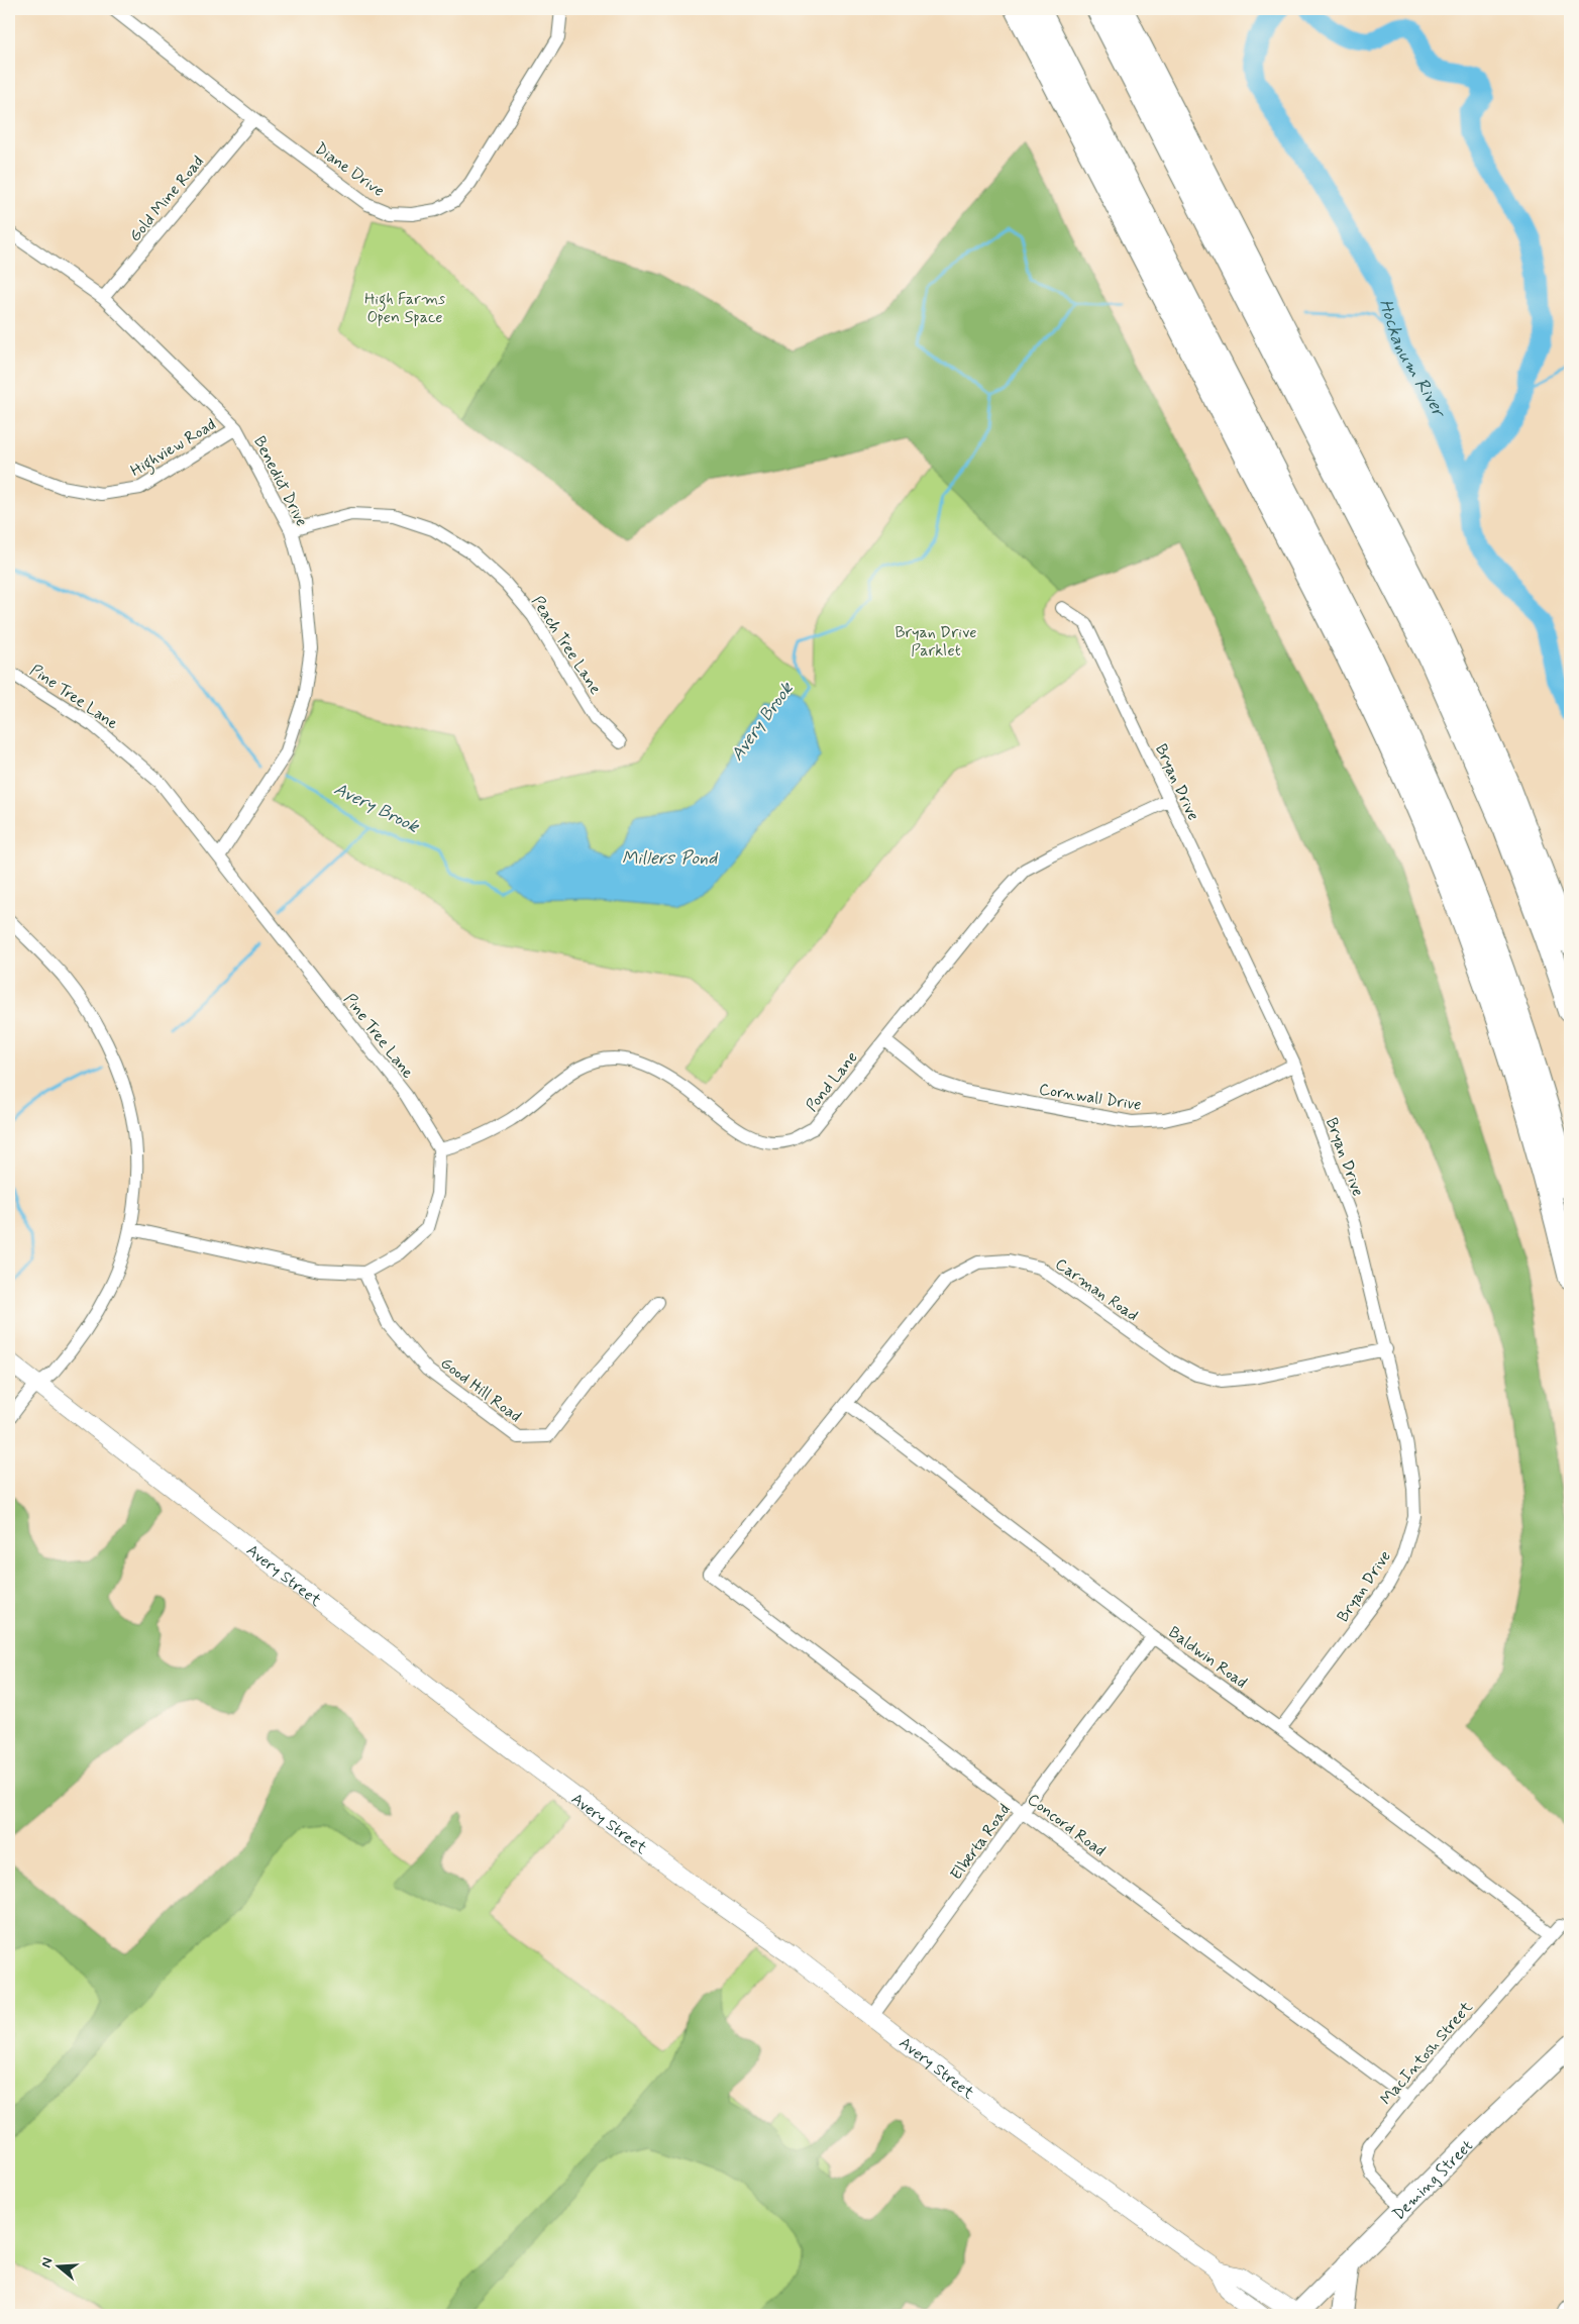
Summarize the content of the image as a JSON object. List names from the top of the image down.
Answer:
{
  "streets": {
    "main road": ["Avery Street", "Deming Street"],
    "street": [
      "Diane Drive",
      "Gold Mine Road",
      "Highview Road",
      "Benedict Drive",
      "Peach Tree Lane",
      "Pine Tree Lane",
      "Bryan Drive",
      "Pond Lane",
      "Cornwall Drive",
      "Carman Road",
      "Good Hill Road",
      "Baldwin Road",
      "Concord Road",
      "Elberta Road",
      "MacIntosh Street"
    ]
  },
  "crossings": [
    ["Diane Drive", "Gold Mine Road"],
    ["Gold Mine Road", "Benedict Drive"],
    ["Highview Road", "Benedict Drive"],
    ["Benedict Drive", "Peach Tree Lane"],
    ["Benedict Drive", "Pine Tree Lane"],
    ["Pine Tree Lane", "Pond Lane"],
    ["Bryan Drive", "Pond Lane"],
    ["Bryan Drive", "Cornwall Drive"],
    ["Bryan Drive", "Carman Road"],
    ["Bryan Drive", "Baldwin Road"],
    ["Pond Lane", "Cornwall Drive"],
    ["Carman Road", "Baldwin Road"],
    ["Carman Road", "Concord Road"],
    ["Avery Street", "Elberta Road"],
    ["Avery Street", "Deming Street"],
    ["Baldwin Road", "Elberta Road"],
    ["Baldwin Road", "MacIntosh Street"],
    ["Concord Road", "Elberta Road"],
    ["Concord Road", "MacIntosh Street"],
    ["MacIntosh Street", "Deming Street"]
  ],
  "water": ["Hockanum River", "Avery Brook", "Millers Pond"],
  "parks": ["High Farms Open Space", "Bryan Drive Parklet"],
  "north": "left"
}
